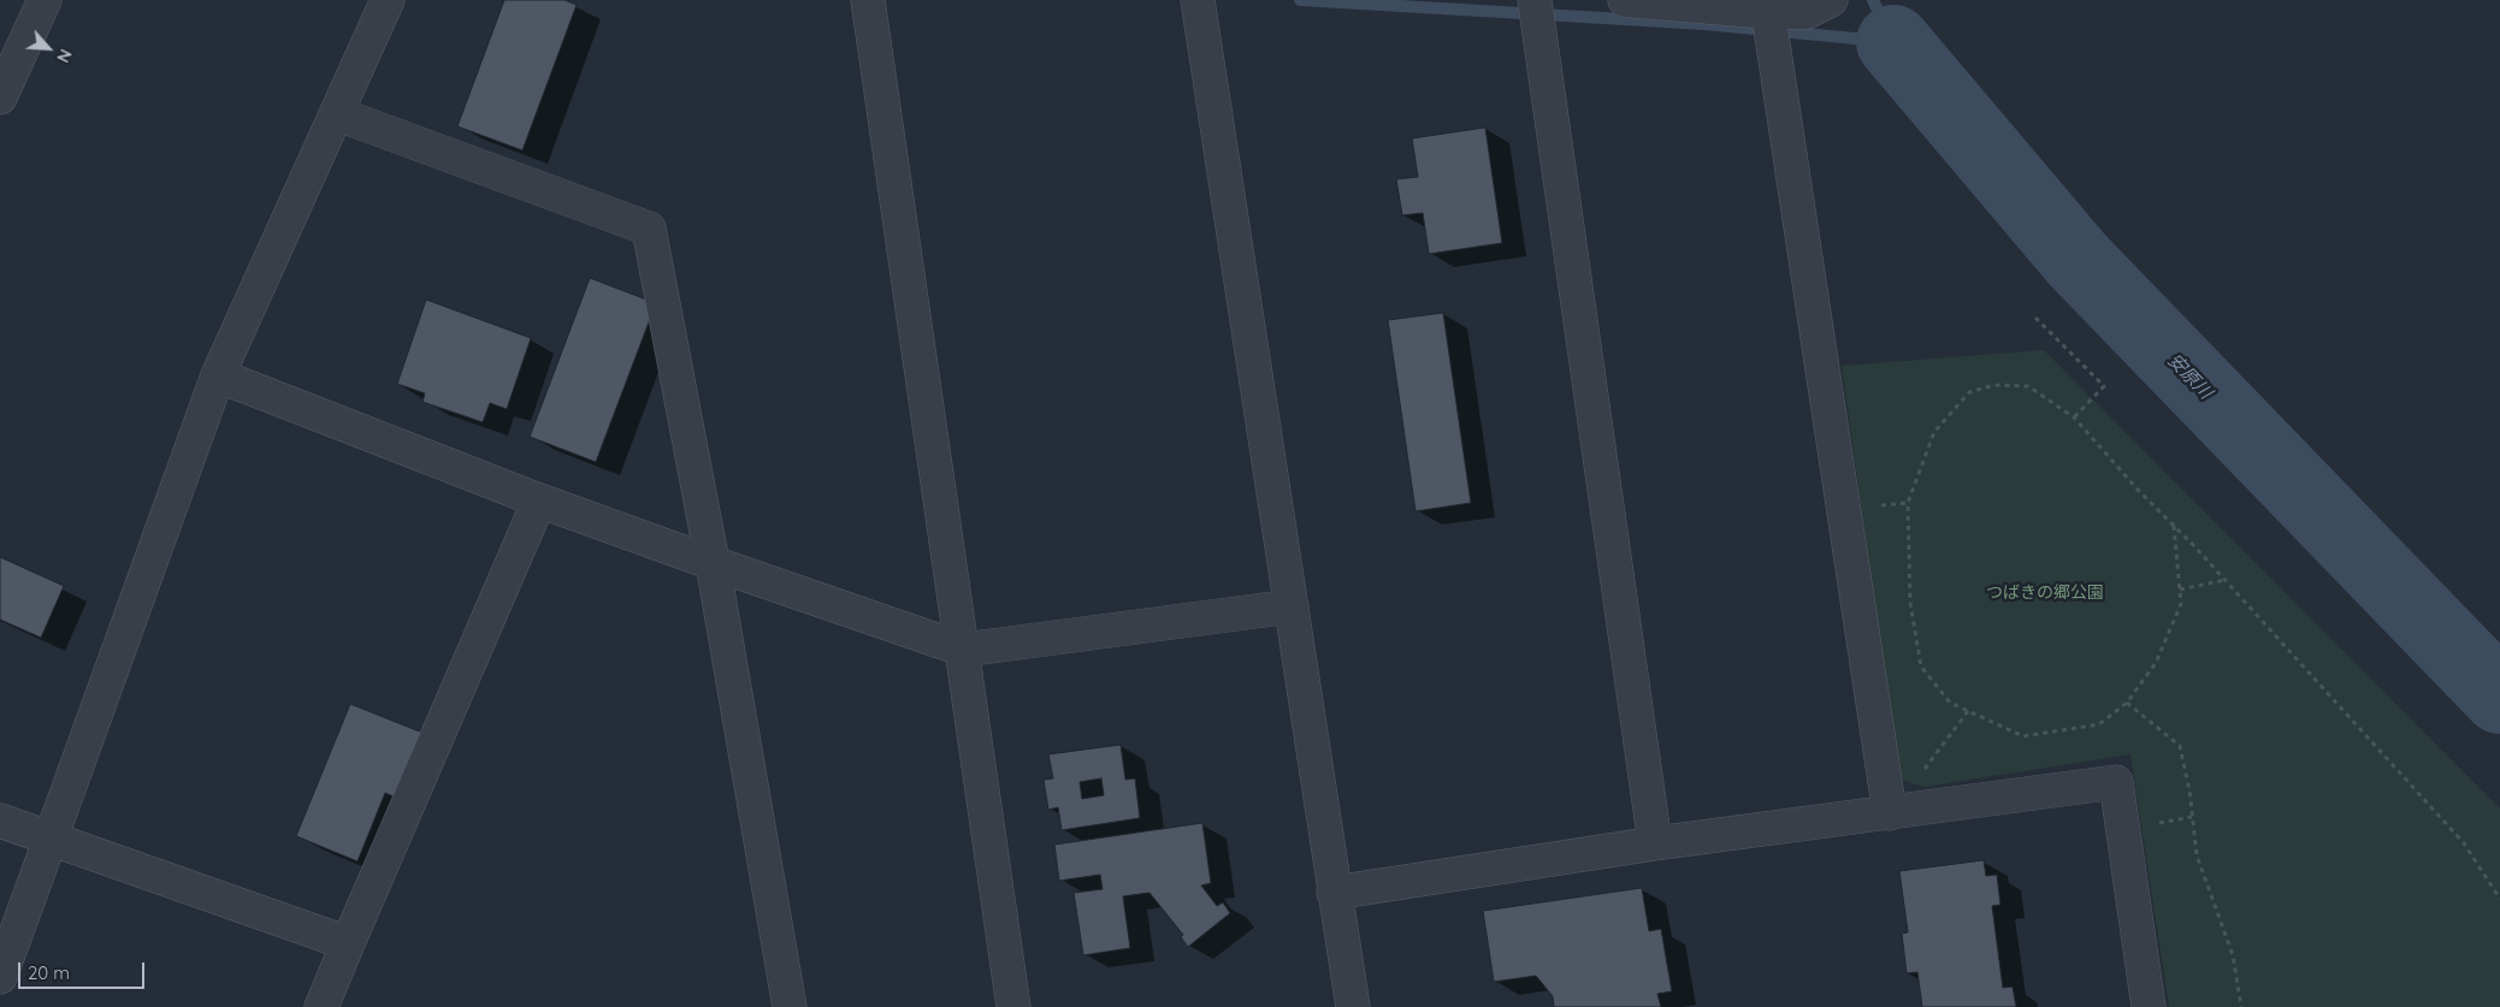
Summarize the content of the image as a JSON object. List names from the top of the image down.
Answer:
{
  "water": ["安原川"],
  "parks": ["つばきの郷公園"],
  "scale_bar": "20 m",
  "north": "bottom right"
}
